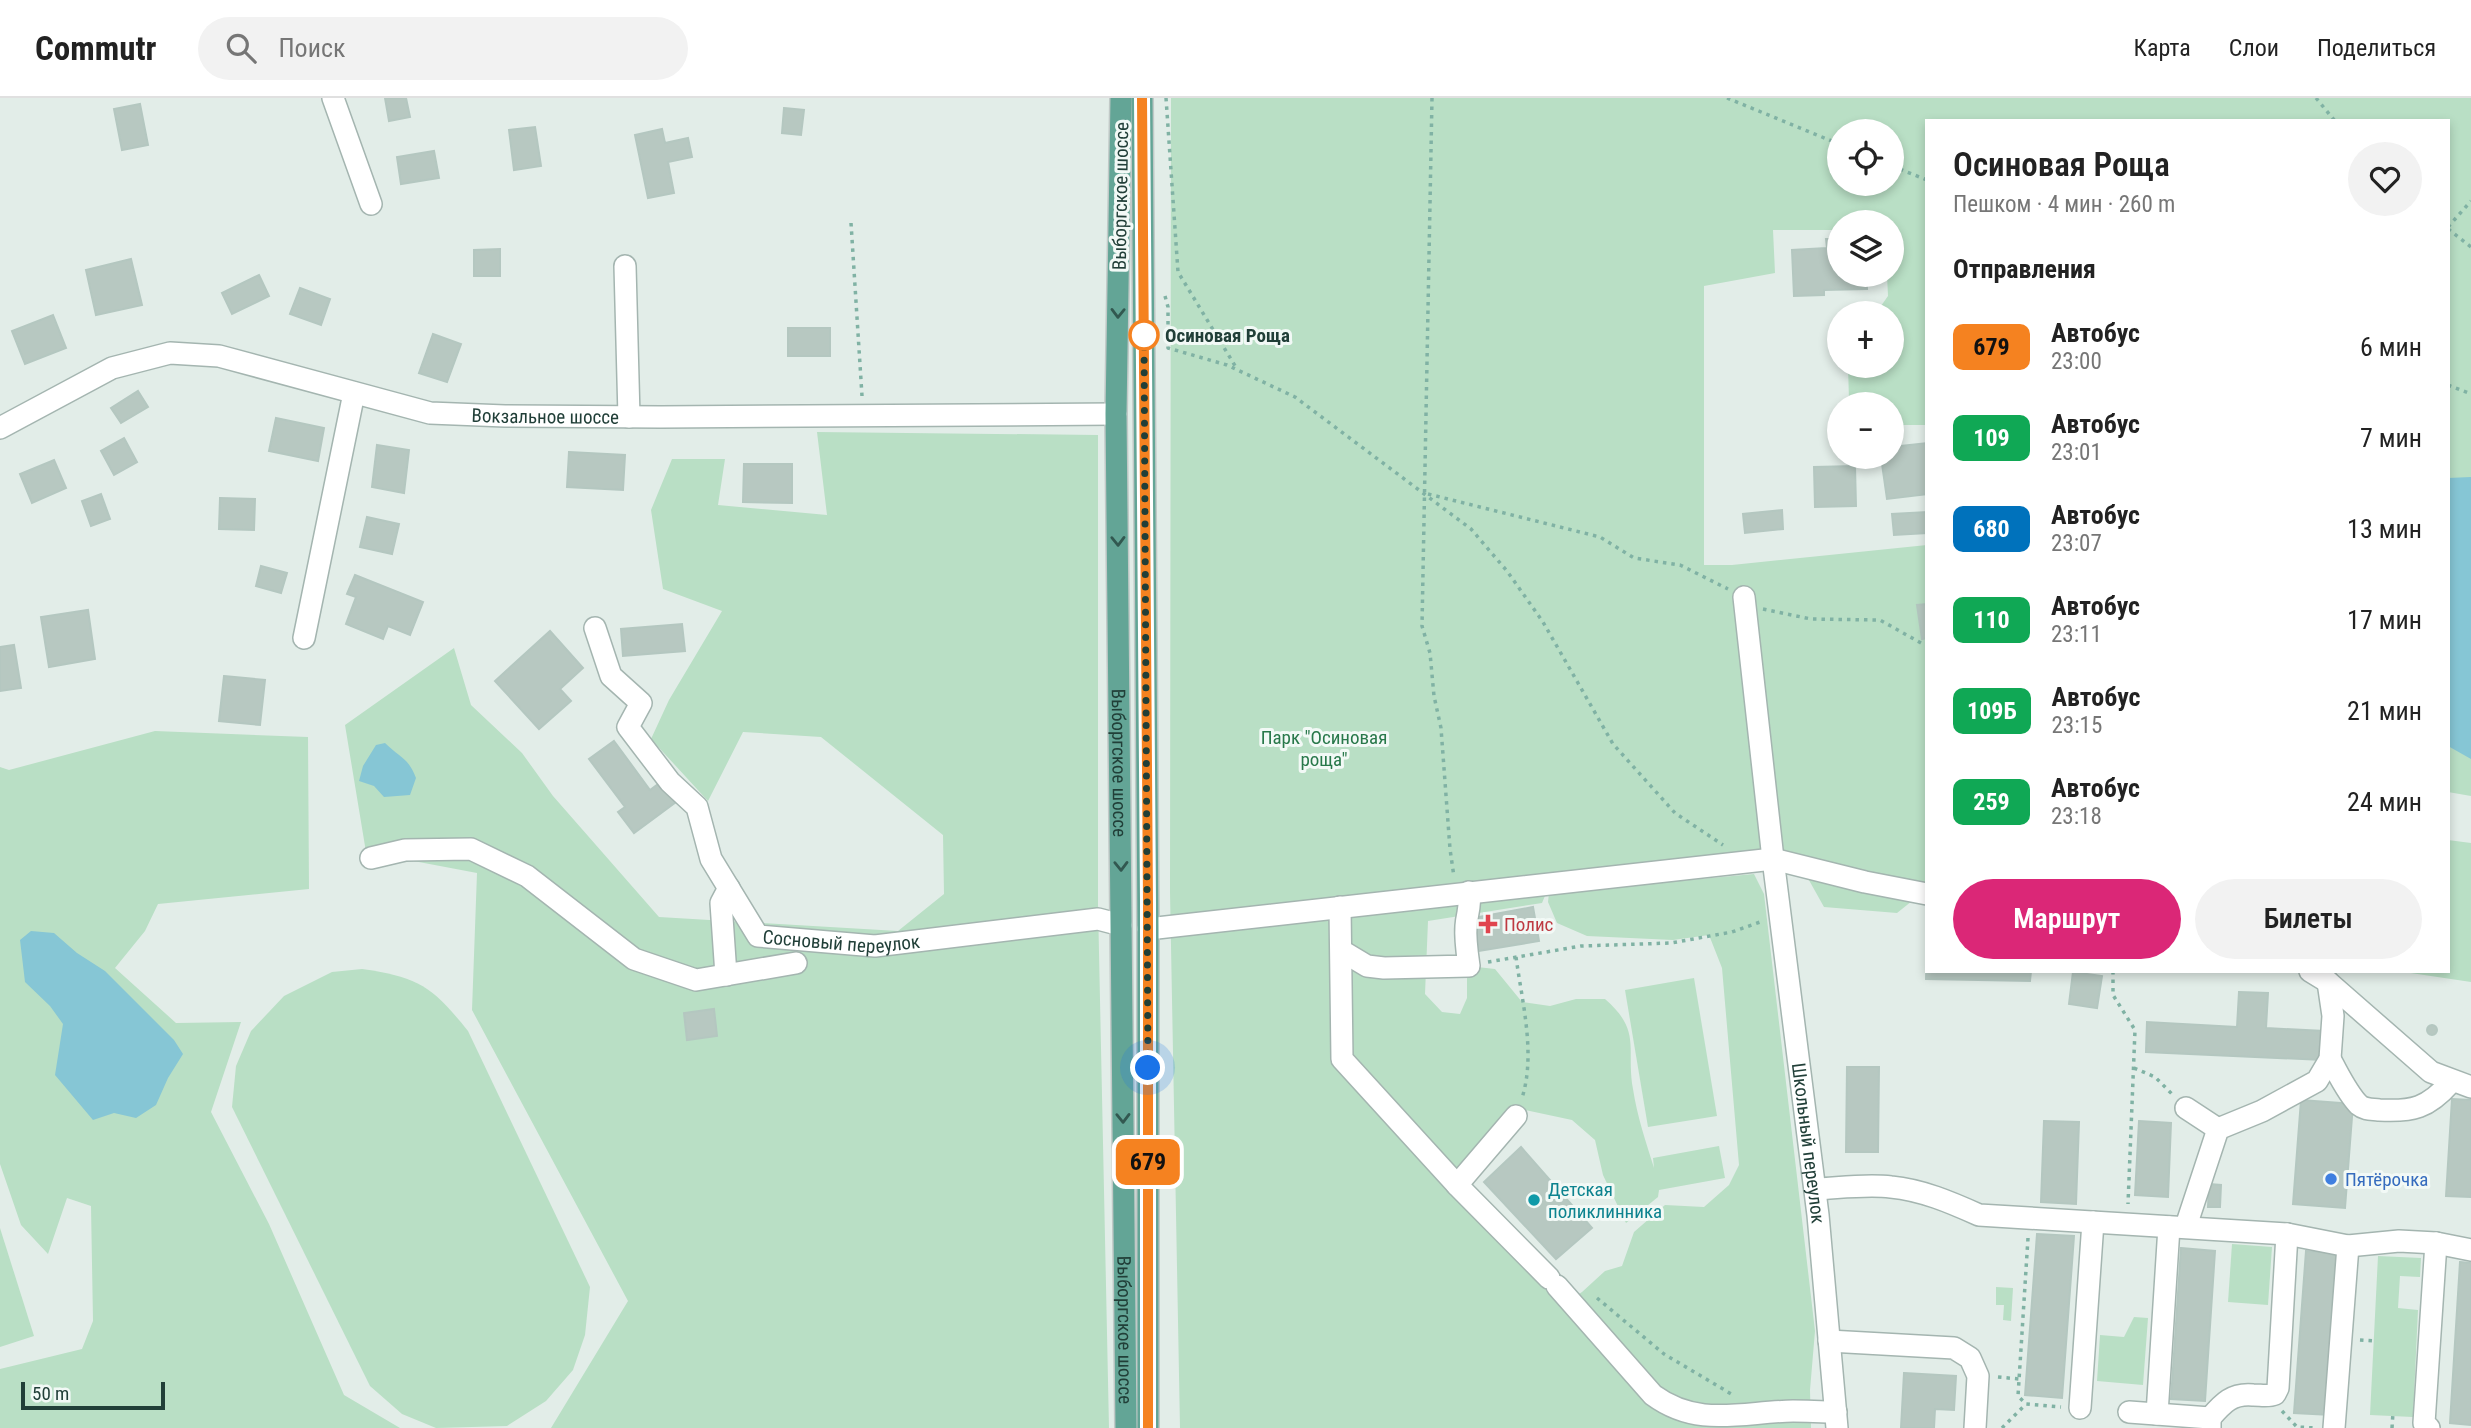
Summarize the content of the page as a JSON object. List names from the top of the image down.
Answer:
{
  "streets": {
    "main road": ["Выборгское шоссе"],
    "street": ["Вокзальное шоссе", "Сосновый переулок", "Школьный переулок"]
  },
  "crossings": [
    ["Выборгское шоссе", "Вокзальное шоссе"],
    ["Выборгское шоссе", "Сосновый переулок"]
  ],
  "parks": ["Парк \"Осиновая роща\""],
  "places": {
    "other": ["Осиновая Роща", "Пятёрочка", "Детская поликлинника"],
    "health": ["Полис"]
  },
  "lines": ["bus line 679"],
  "scale_bar": "50 m",
  "page": {
    "header": "Commutr",
    "search": "Поиск",
    "nav": ["Карта", "Слои", "Поделиться"],
    "on_map": "679",
    "map_buttons": ["+", "−"],
    "heading": [
      ["Осиновая Роща", "Пешком · 4 мин · 260 m"],
      "Отправления"
    ],
    "list": [
      {
        "mark": "679",
        "name": "Автобус",
        "note": "23:00",
        "value": "6 мин"
      },
      {
        "mark": "109",
        "name": "Автобус",
        "note": "23:01",
        "value": "7 мин"
      },
      {
        "mark": "680",
        "name": "Автобус",
        "note": "23:07",
        "value": "13 мин"
      },
      {
        "mark": "110",
        "name": "Автобус",
        "note": "23:11",
        "value": "17 мин"
      },
      {
        "mark": "109Б",
        "name": "Автобус",
        "note": "23:15",
        "value": "21 мин"
      },
      {
        "mark": "259",
        "name": "Автобус",
        "note": "23:18",
        "value": "24 мин"
      }
    ],
    "buttons": ["Маршрут", "Билеты"],
    "scale": "50 m"
  }
}
